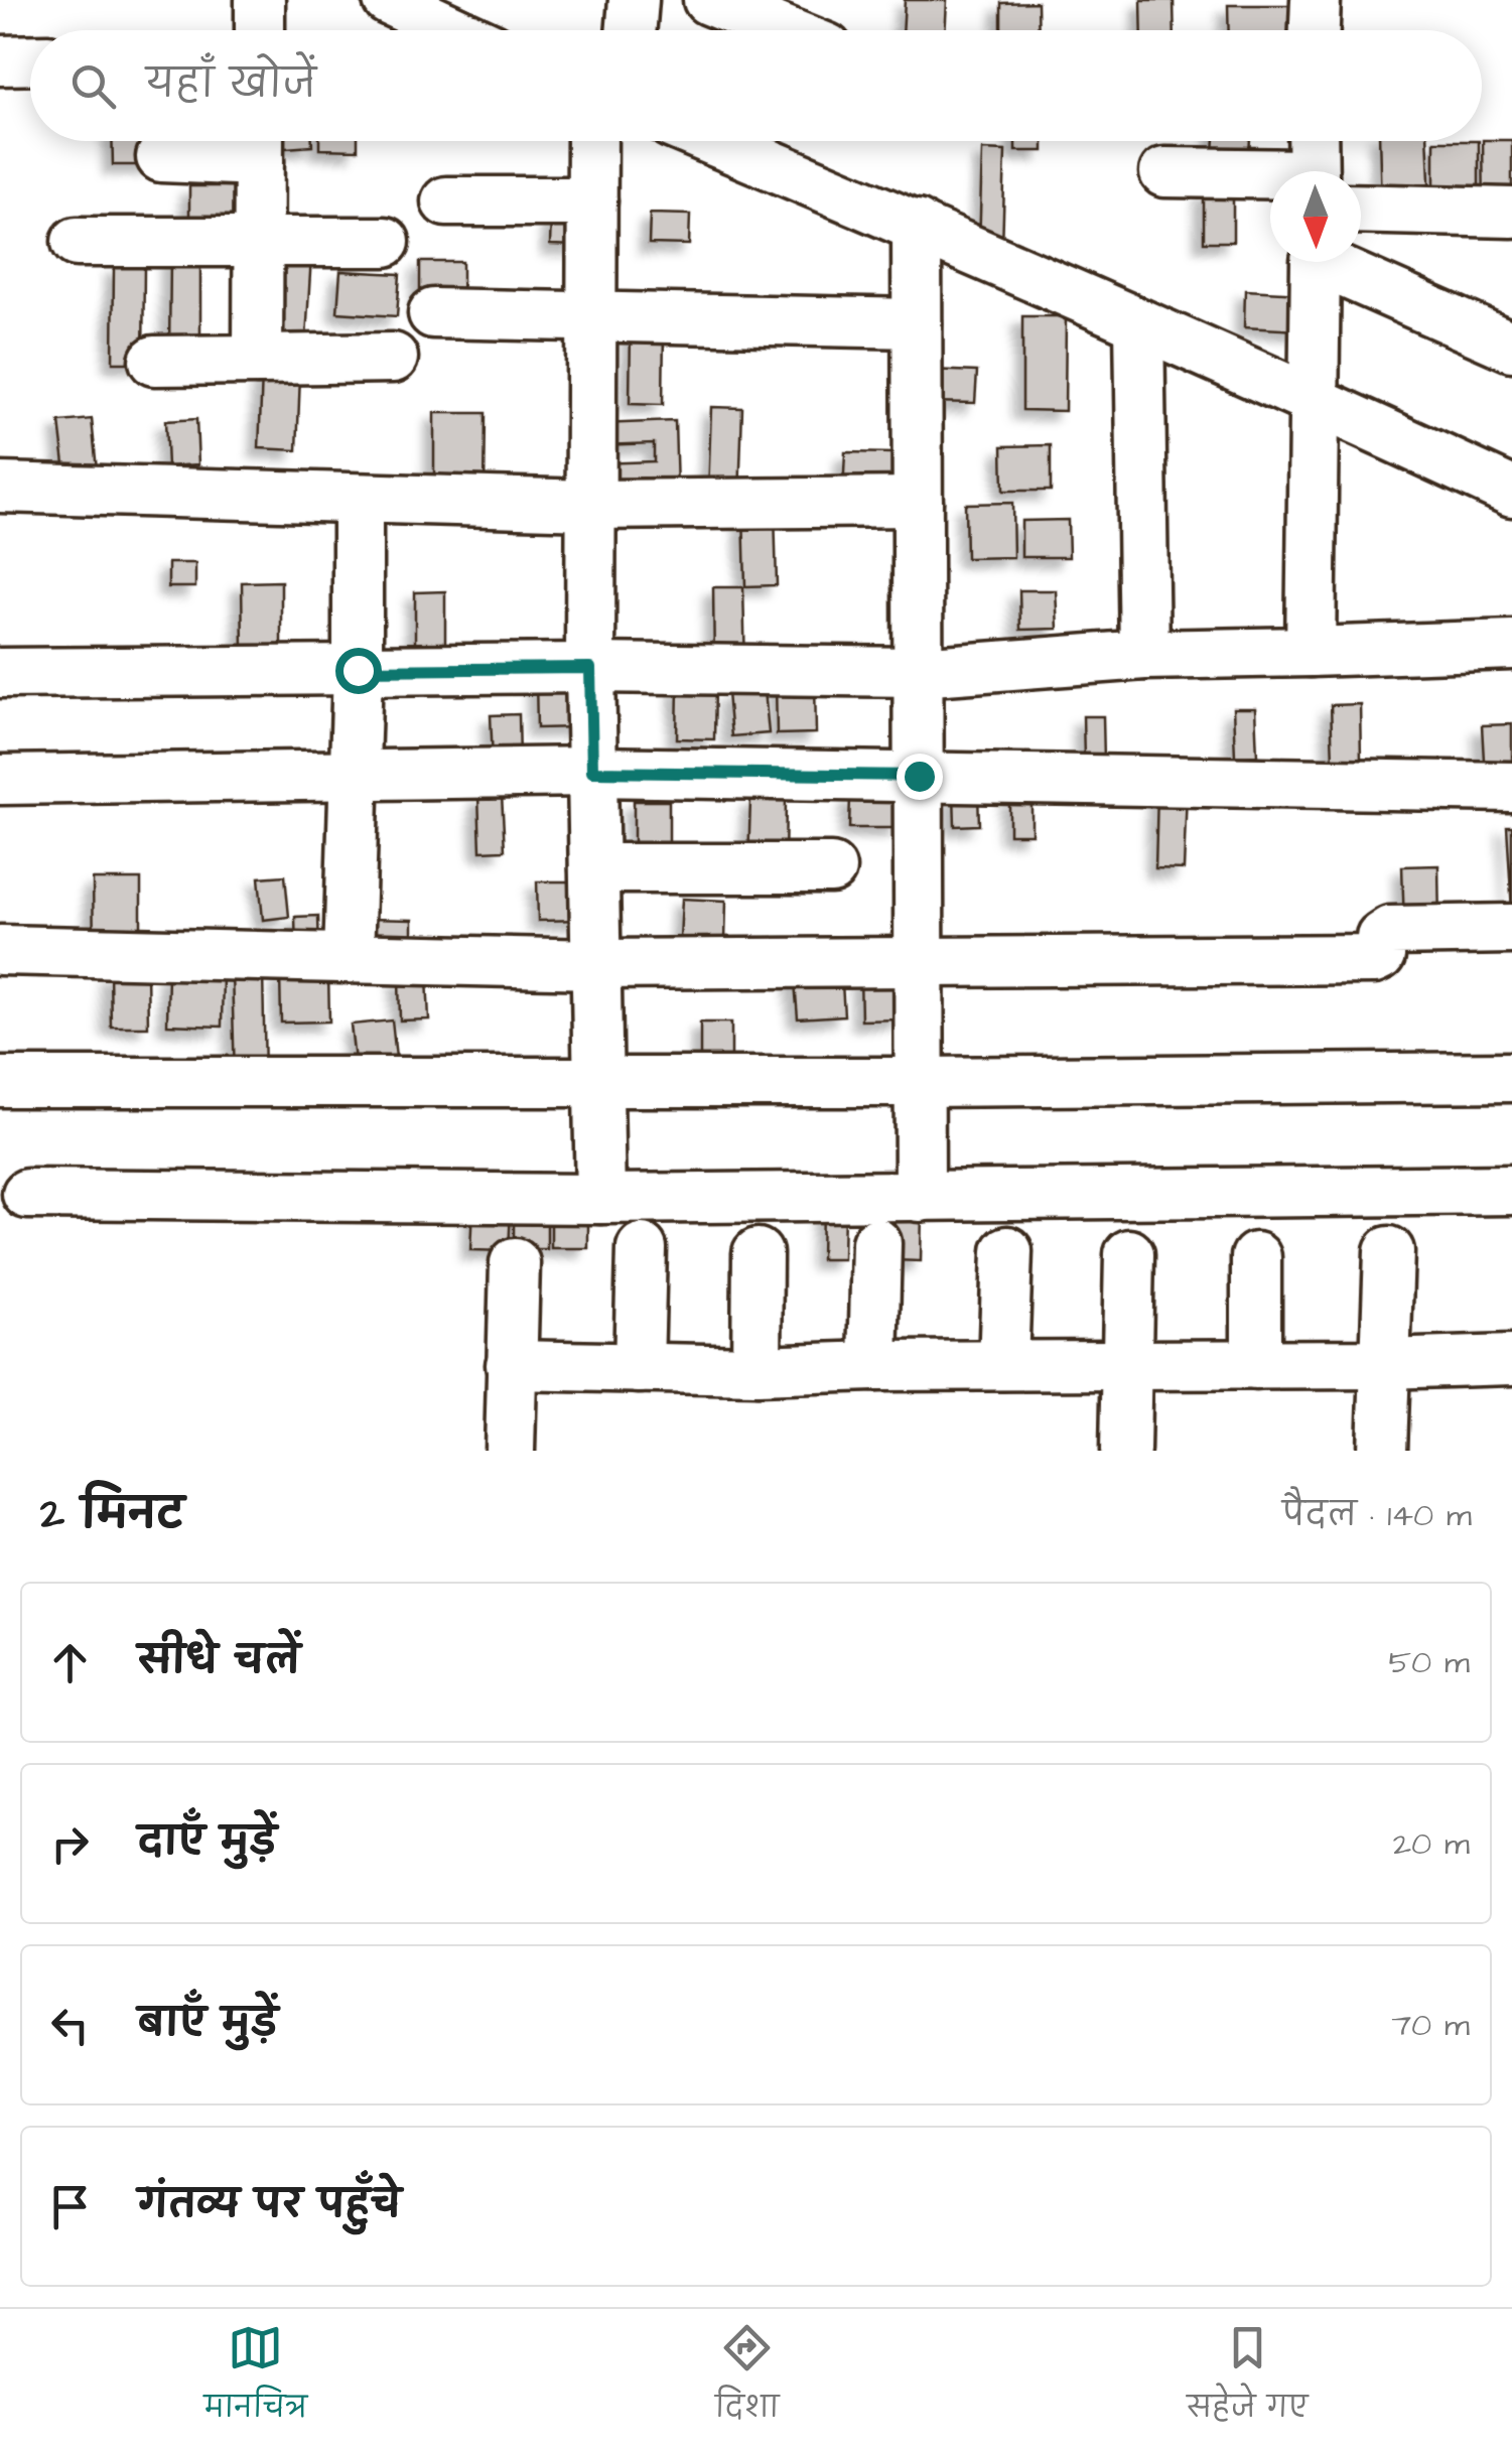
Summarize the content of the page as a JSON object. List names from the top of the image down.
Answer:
{
  "north": "bottom",
  "page": {
    "search": "यहाँ खोजें",
    "heading": ["2 मिनट", "पैदल · 140 m"],
    "list": [
      ["सीधे चलें", "50 m"],
      ["दाएँ मुड़ें", "20 m"],
      ["बाएँ मुड़ें", "70 m"],
      "गंतव्य पर पहुँचे"
    ],
    "nav": ["मानचित्र", "दिशा", "सहेजे गए"]
  }
}
